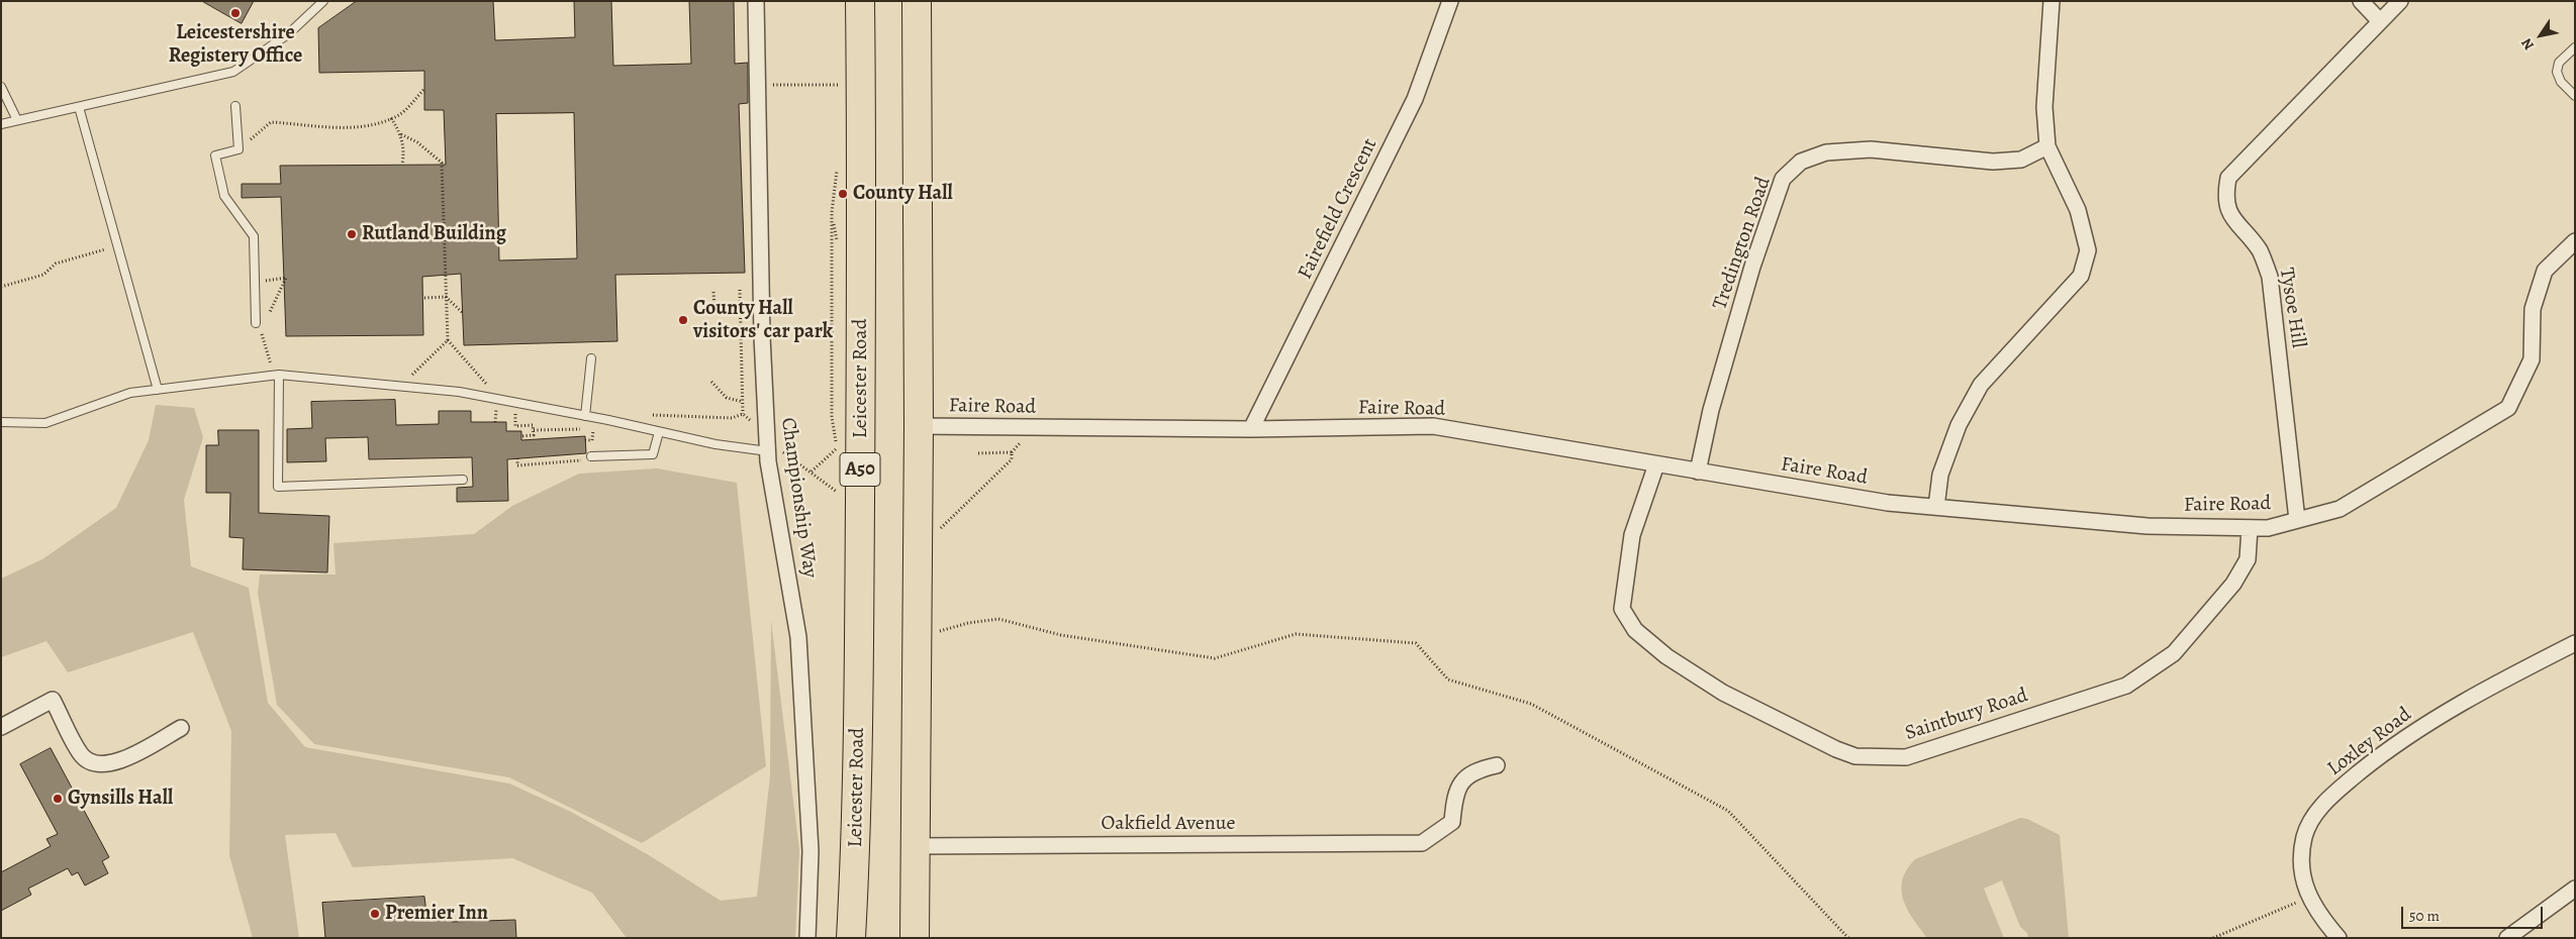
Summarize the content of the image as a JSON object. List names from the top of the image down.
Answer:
{
  "streets": {
    "highway": ["Leicester Road", "A50"],
    "street": [
      "Fairefield Crescent",
      "Tredington Road",
      "Tysoe Hill",
      "Faire Road",
      "Championship Way",
      "Saintbury Road",
      "Loxley Road",
      "Oakfield Avenue"
    ]
  },
  "crossings": [
    ["Fairefield Crescent", "Faire Road"],
    ["Tredington Road", "Faire Road"],
    ["Tysoe Hill", "Faire Road"],
    ["Faire Road", "Saintbury Road"]
  ],
  "places": [
    "Leicestershire Registery Office",
    "County Hall",
    "Rutland Building",
    "County Hall visitors' car park",
    "Gynsills Hall",
    "Premier Inn"
  ],
  "scale_bar": "50 m",
  "north": "bottom left"
}
